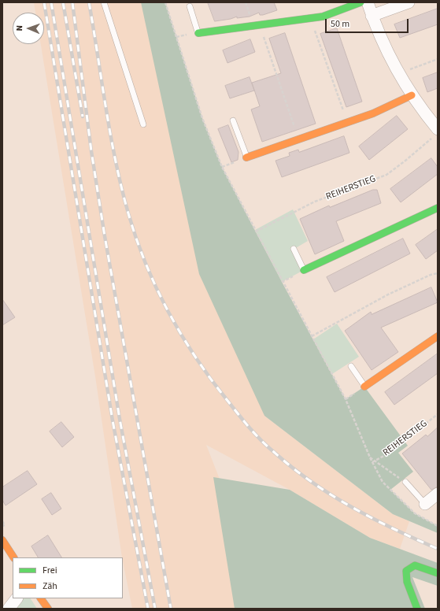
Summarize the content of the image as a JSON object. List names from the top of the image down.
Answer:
{
  "streets": {
    "path": ["REIHERSTIEG"]
  },
  "legend": ["Frei", "Zäh"],
  "scale_bar": "50 m",
  "north": "left"
}
